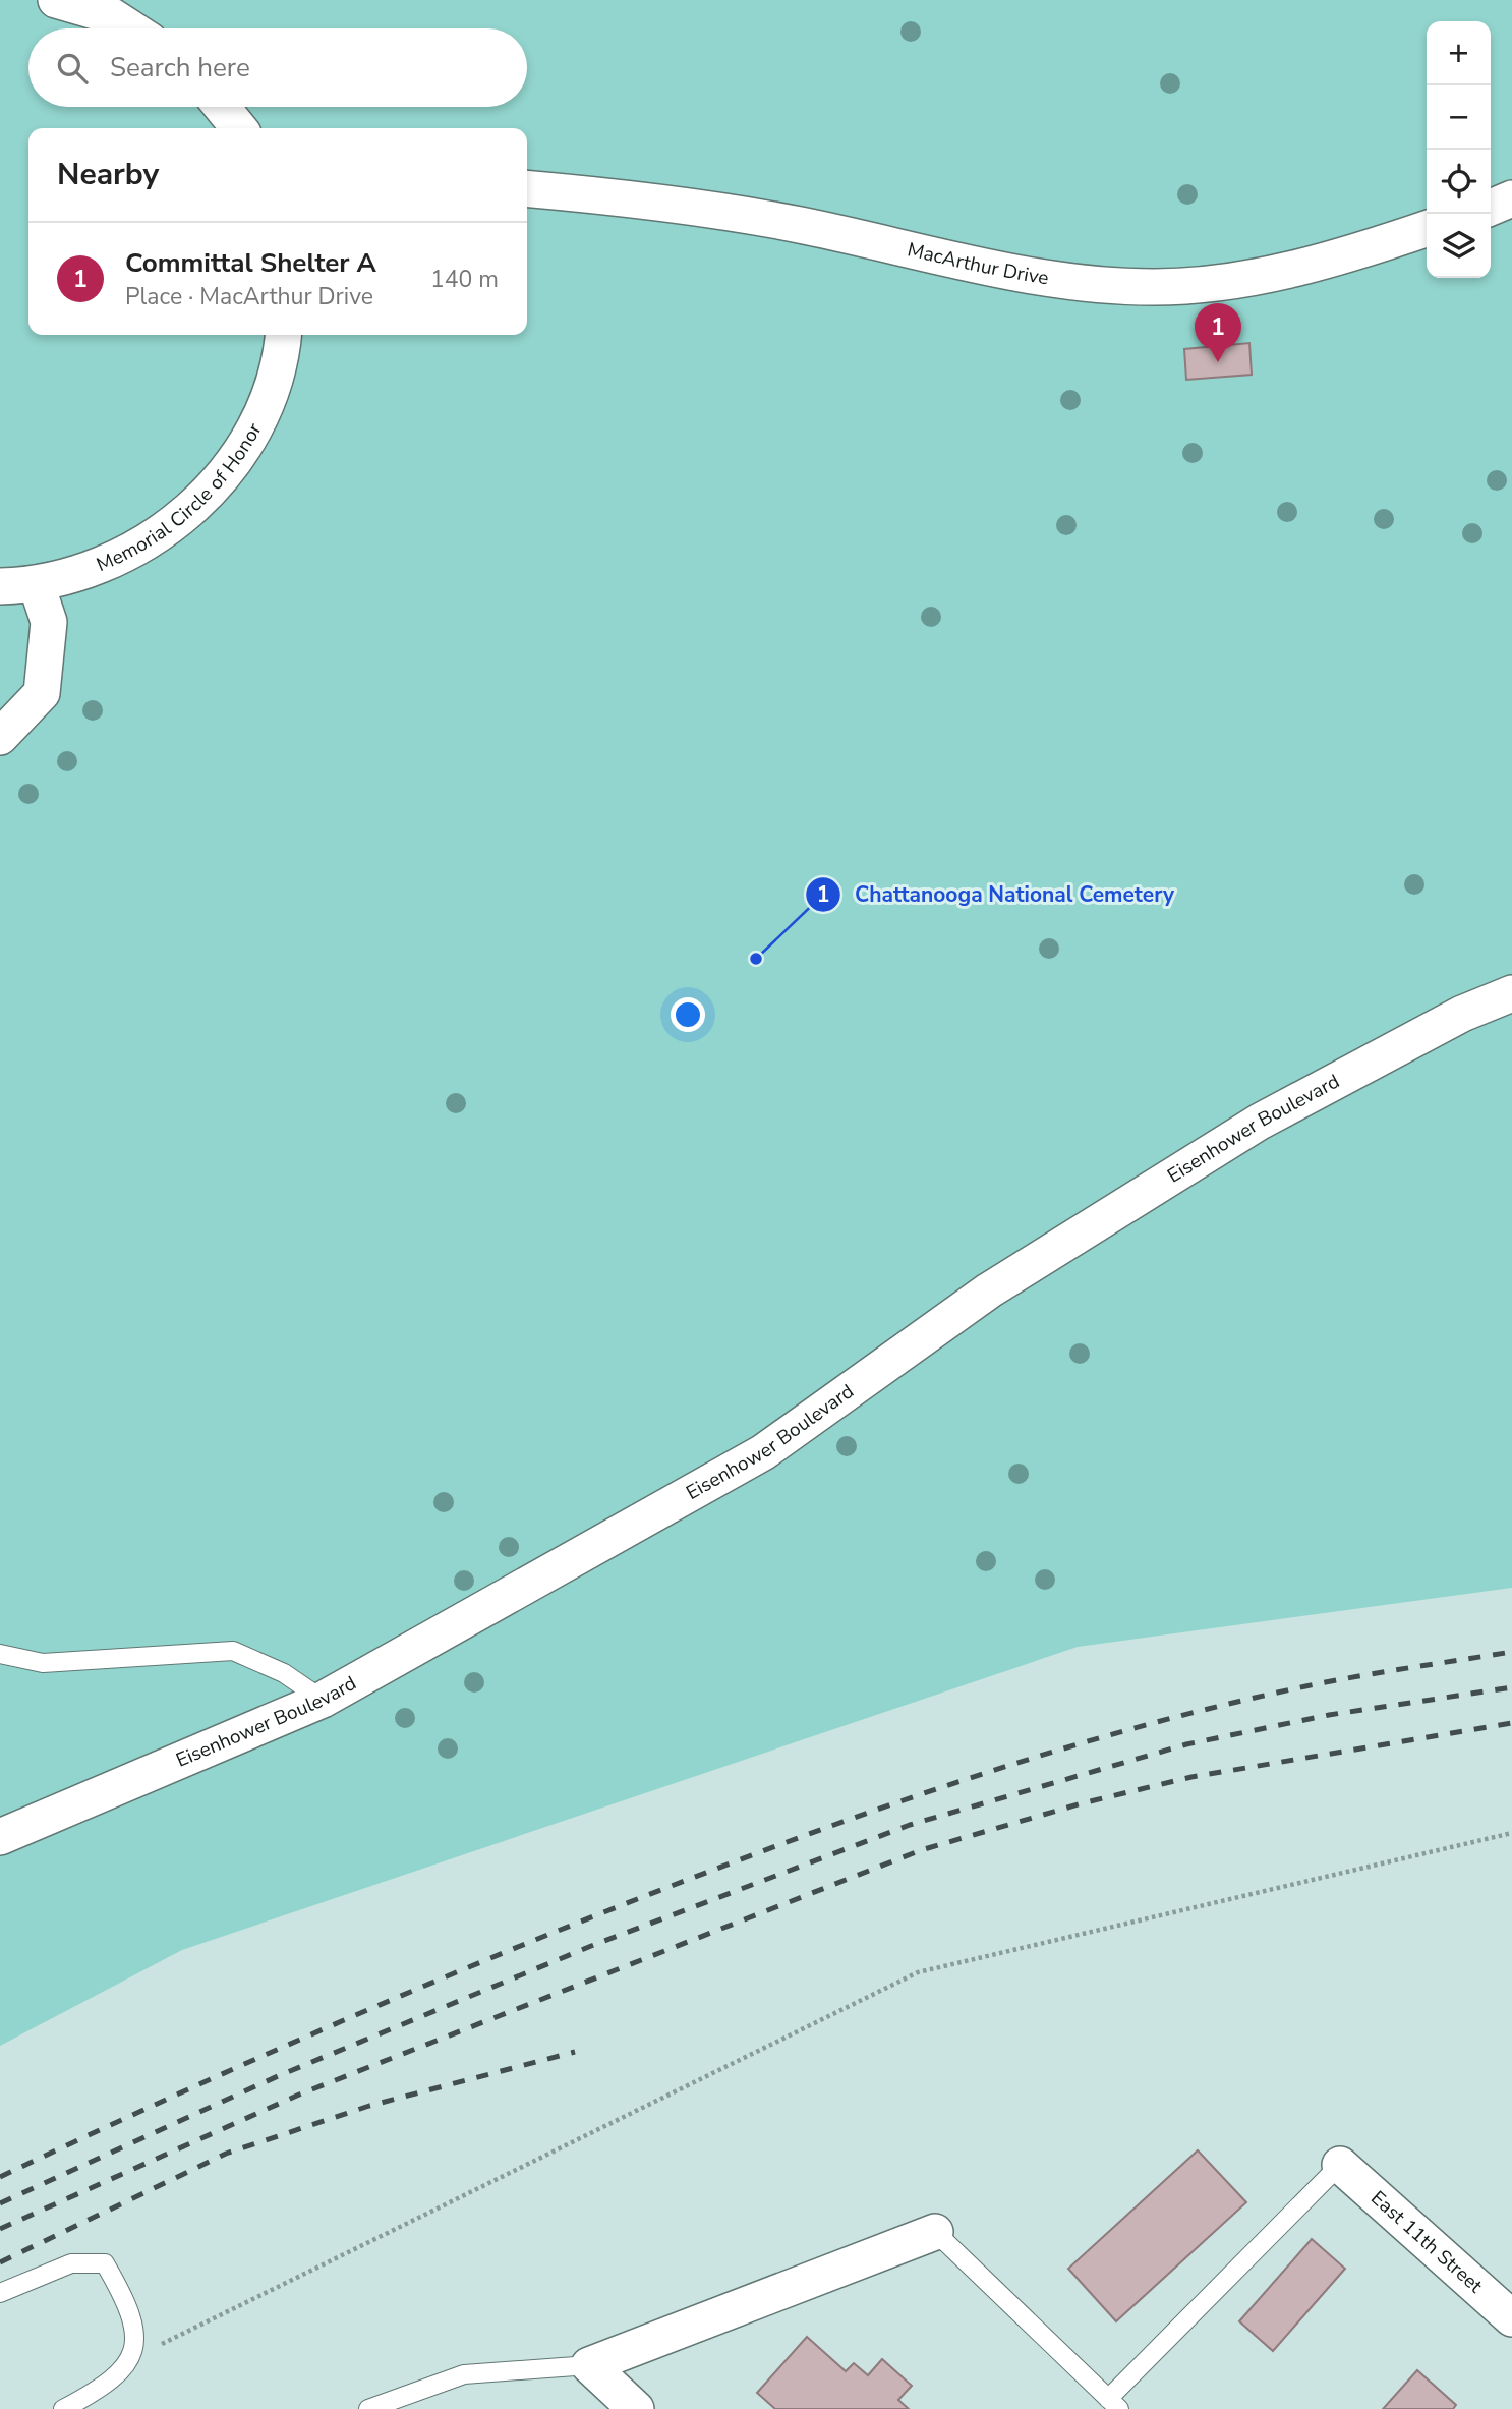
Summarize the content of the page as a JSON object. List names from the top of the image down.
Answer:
{
  "streets": {
    "street": [
      "MacArthur Drive",
      "Memorial Circle of Honor",
      "Eisenhower Boulevard",
      "East 11th Street"
    ]
  },
  "places": ["Chattanooga National Cemetery"],
  "page": {
    "map_buttons": ["+", "−"],
    "search": "Search here",
    "heading": "Nearby",
    "list": [
      {
        "mark": "1",
        "name": "Committal Shelter A",
        "note": "Place · MacArthur Drive",
        "value": "140 m"
      }
    ],
    "pins": "1"
  }
}
